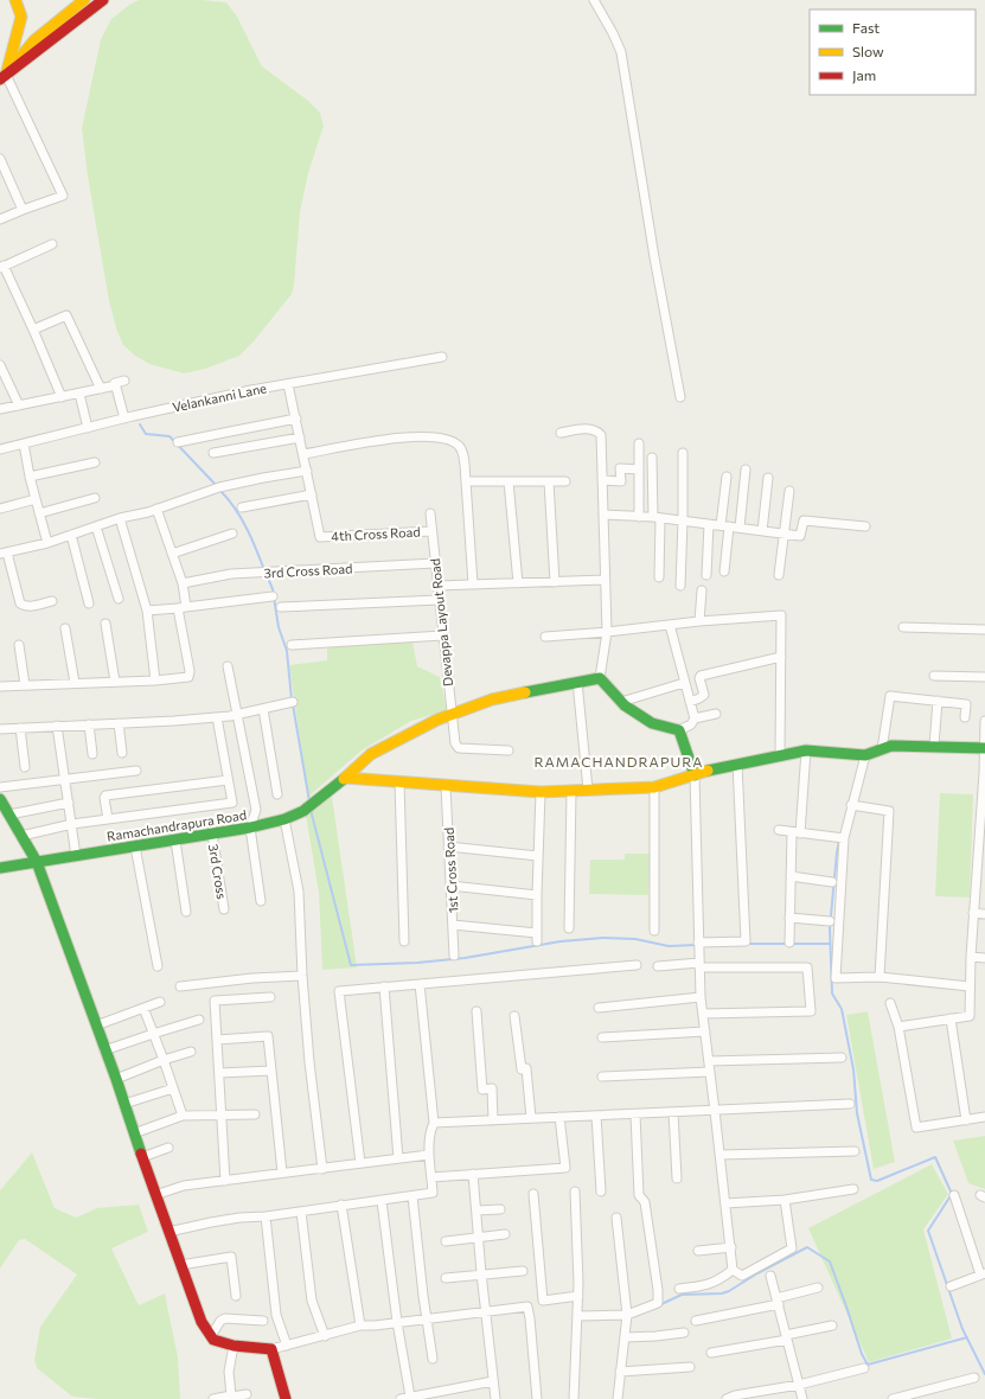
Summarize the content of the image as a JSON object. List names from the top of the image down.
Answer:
{
  "streets": {
    "street": [
      "Velankanni Lane",
      "4th Cross Road",
      "3rd Cross Road",
      "Devappa Layout Road",
      "Ramachandrapura Road",
      "1st Cross Road",
      "3rd Cross"
    ]
  },
  "crossings": [
    ["4th Cross Road", "Devappa Layout Road"],
    ["3rd Cross Road", "Devappa Layout Road"],
    ["Devappa Layout Road", "Ramachandrapura Road"],
    ["Ramachandrapura Road", "3rd Cross"]
  ],
  "districts": ["RAMACHANDRAPURA"],
  "legend": ["Fast", "Slow", "Jam"]
}
